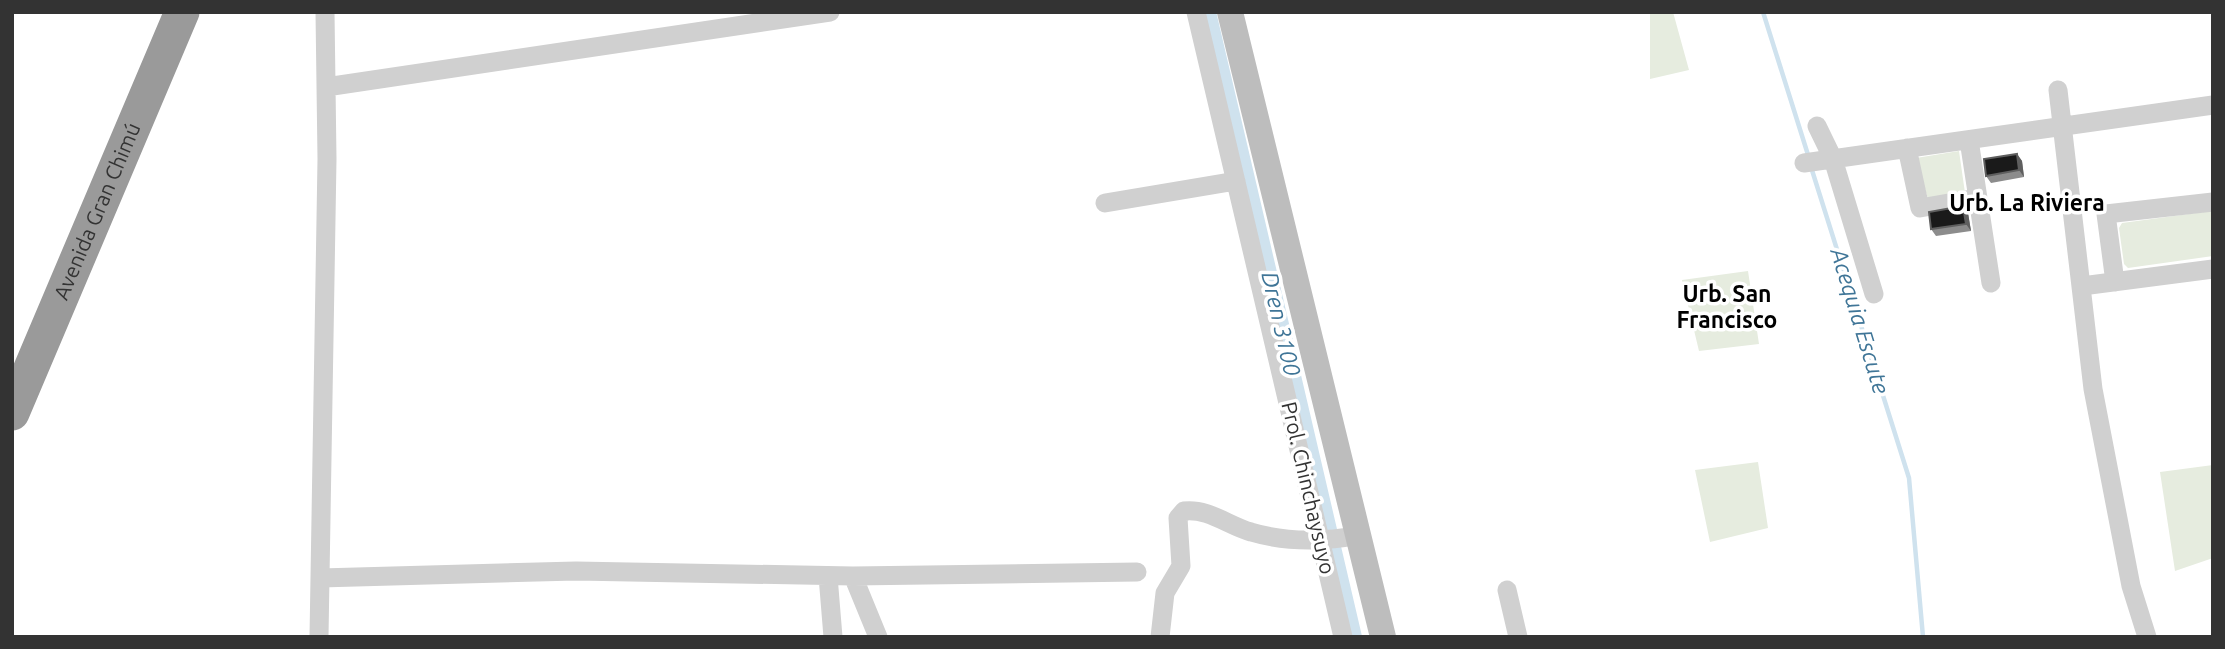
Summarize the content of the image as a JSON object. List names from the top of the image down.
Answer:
{
  "streets": {
    "highway": ["Avenida Gran Chimú"],
    "street": ["Prol. Chinchaysuyo"]
  },
  "districts": ["Urb. La Riviera", "Urb. San Francisco"],
  "water": ["Acequia Escute", "Dren 3100"]
}
